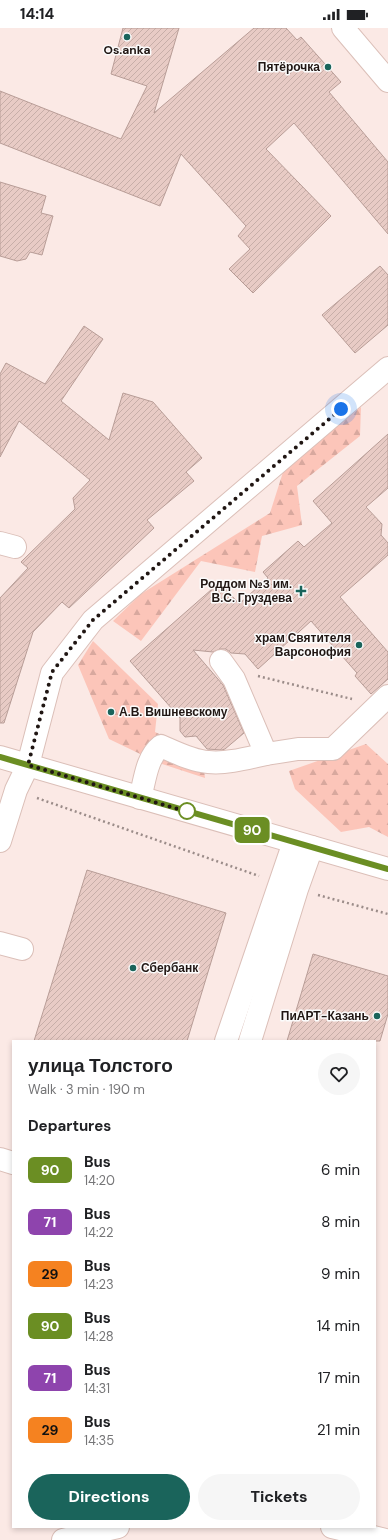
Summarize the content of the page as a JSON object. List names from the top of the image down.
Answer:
{
  "places": {
    "other": [
      "Os.anka",
      "Пятёрочка",
      "храм Святителя Варсонофия",
      "А.В. Вишневскому",
      "Сбербанк",
      "ПиАРТ-Казань"
    ],
    "health": ["Роддом №3 им. В.С. Груздева"]
  },
  "lines": ["bus line 90"],
  "page": {
    "status": "14:14",
    "on_map": "90",
    "heading": [
      ["улица Толстого", "Walk · 3 min · 190 m"],
      "Departures"
    ],
    "list": [
      {
        "mark": "90",
        "name": "Bus",
        "note": "14:20",
        "value": "6 min"
      },
      {
        "mark": "71",
        "name": "Bus",
        "note": "14:22",
        "value": "8 min"
      },
      {
        "mark": "29",
        "name": "Bus",
        "note": "14:23",
        "value": "9 min"
      },
      {
        "mark": "90",
        "name": "Bus",
        "note": "14:28",
        "value": "14 min"
      },
      {
        "mark": "71",
        "name": "Bus",
        "note": "14:31",
        "value": "17 min"
      },
      {
        "mark": "29",
        "name": "Bus",
        "note": "14:35",
        "value": "21 min"
      }
    ],
    "buttons": ["Directions", "Tickets"]
  }
}
